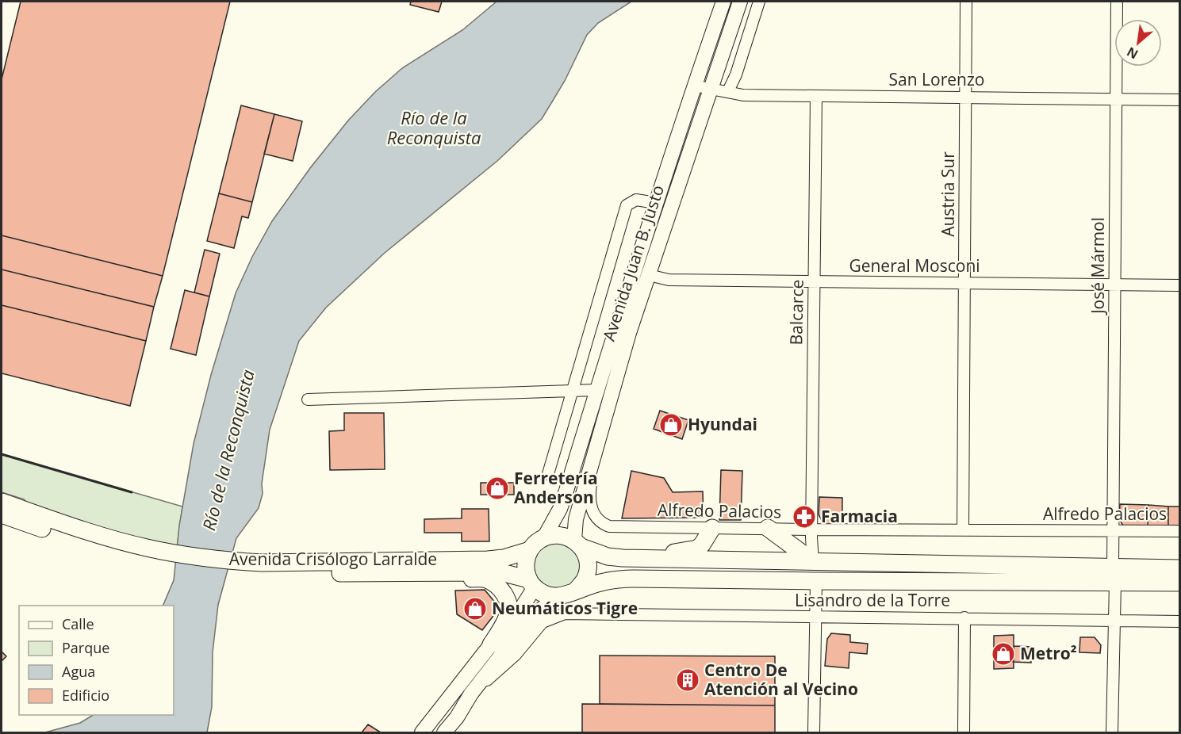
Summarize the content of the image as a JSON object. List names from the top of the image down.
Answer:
{
  "streets": {
    "main road": ["Avenida Juan B. Justo", "Avenida Crisólogo Larralde"],
    "street": [
      "San Lorenzo",
      "Austria Sur",
      "José Mármol",
      "General Mosconi",
      "Balcarce",
      "Alfredo Palacios",
      "Lisandro de la Torre"
    ]
  },
  "crossings": [
    ["San Lorenzo", "Austria Sur"],
    ["San Lorenzo", "Avenida Juan B. Justo"],
    ["San Lorenzo", "José Mármol"],
    ["San Lorenzo", "Balcarce"],
    ["Austria Sur", "General Mosconi"],
    ["Austria Sur", "Alfredo Palacios"],
    ["Avenida Juan B. Justo", "General Mosconi"],
    ["Avenida Juan B. Justo", "Alfredo Palacios"],
    ["Avenida Juan B. Justo", "Avenida Crisólogo Larralde"],
    ["José Mármol", "General Mosconi"],
    ["José Mármol", "Alfredo Palacios"],
    ["José Mármol", "Lisandro de la Torre"],
    ["General Mosconi", "Balcarce"],
    ["Balcarce", "Alfredo Palacios"]
  ],
  "water": ["Río de la Reconquista"],
  "places": {
    "shop": [
      "Hyundai",
      "Ferretería Anderson",
      "Neumáticos Tigre",
      "Metro²"
    ],
    "pharmacy": ["Farmacia"],
    "building": ["Centro De Atención al Vecino"]
  },
  "legend": [
    "Calle",
    "Parque",
    "Agua",
    "Edificio"
  ],
  "north": "bottom left"
}
